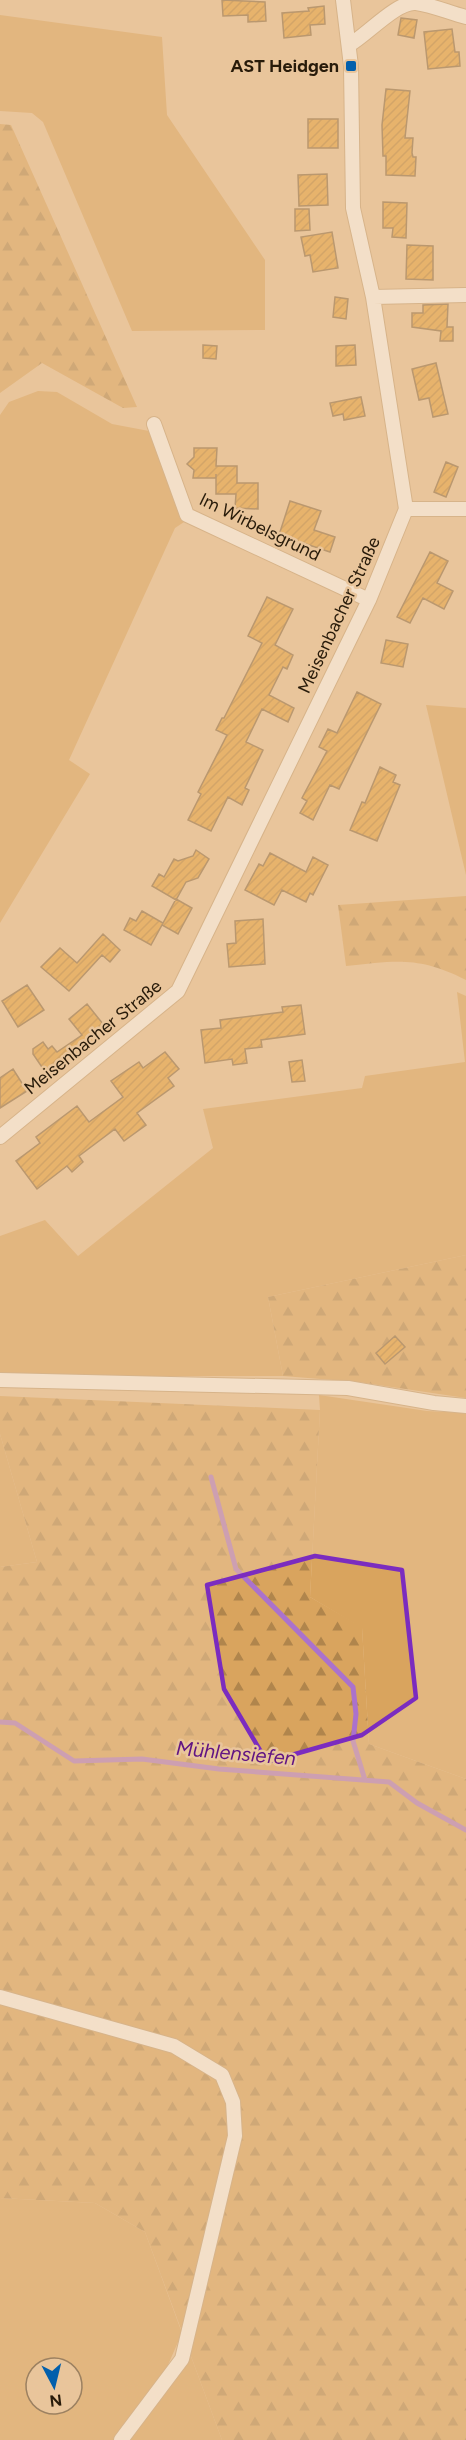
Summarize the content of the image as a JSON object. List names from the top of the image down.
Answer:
{
  "streets": {
    "street": ["Im Wirbelsgrund", "Meisenbacher Straße"]
  },
  "crossings": [
    ["Im Wirbelsgrund", "Meisenbacher Straße"]
  ],
  "water": ["Mühlensiefen"],
  "places": {
    "transit": ["AST Heidgen"]
  },
  "north": "bottom"
}
